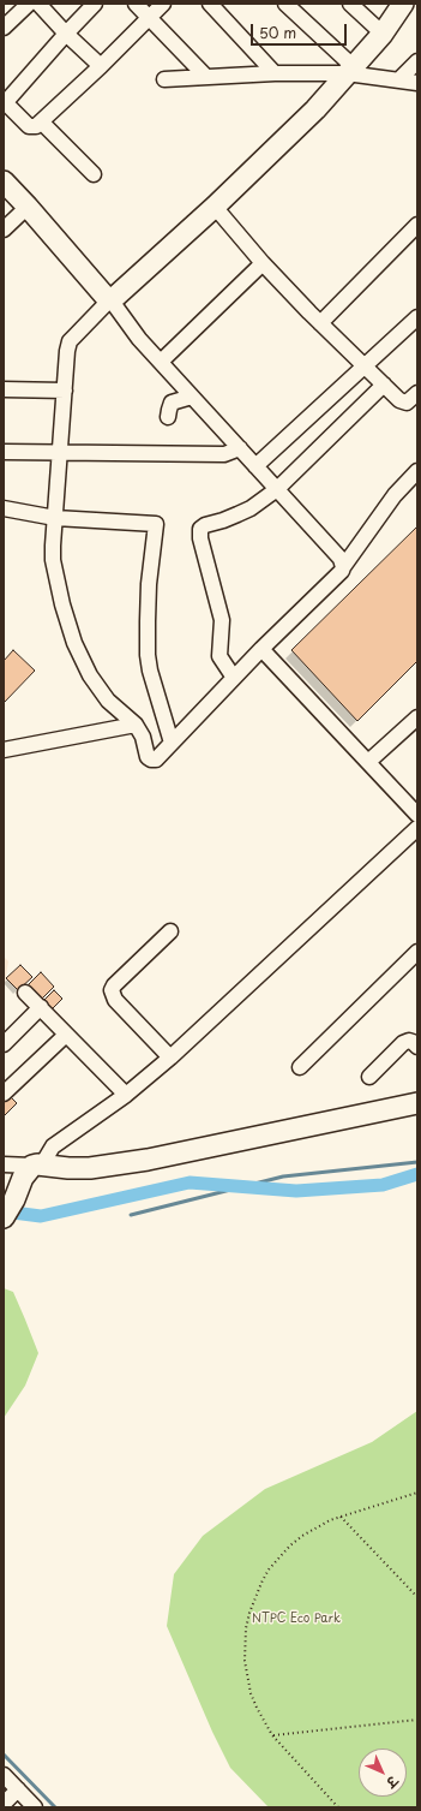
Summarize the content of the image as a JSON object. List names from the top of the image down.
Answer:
{
  "parks": ["NTPC Eco Park"],
  "scale_bar": "50 m",
  "north": "bottom right"
}
